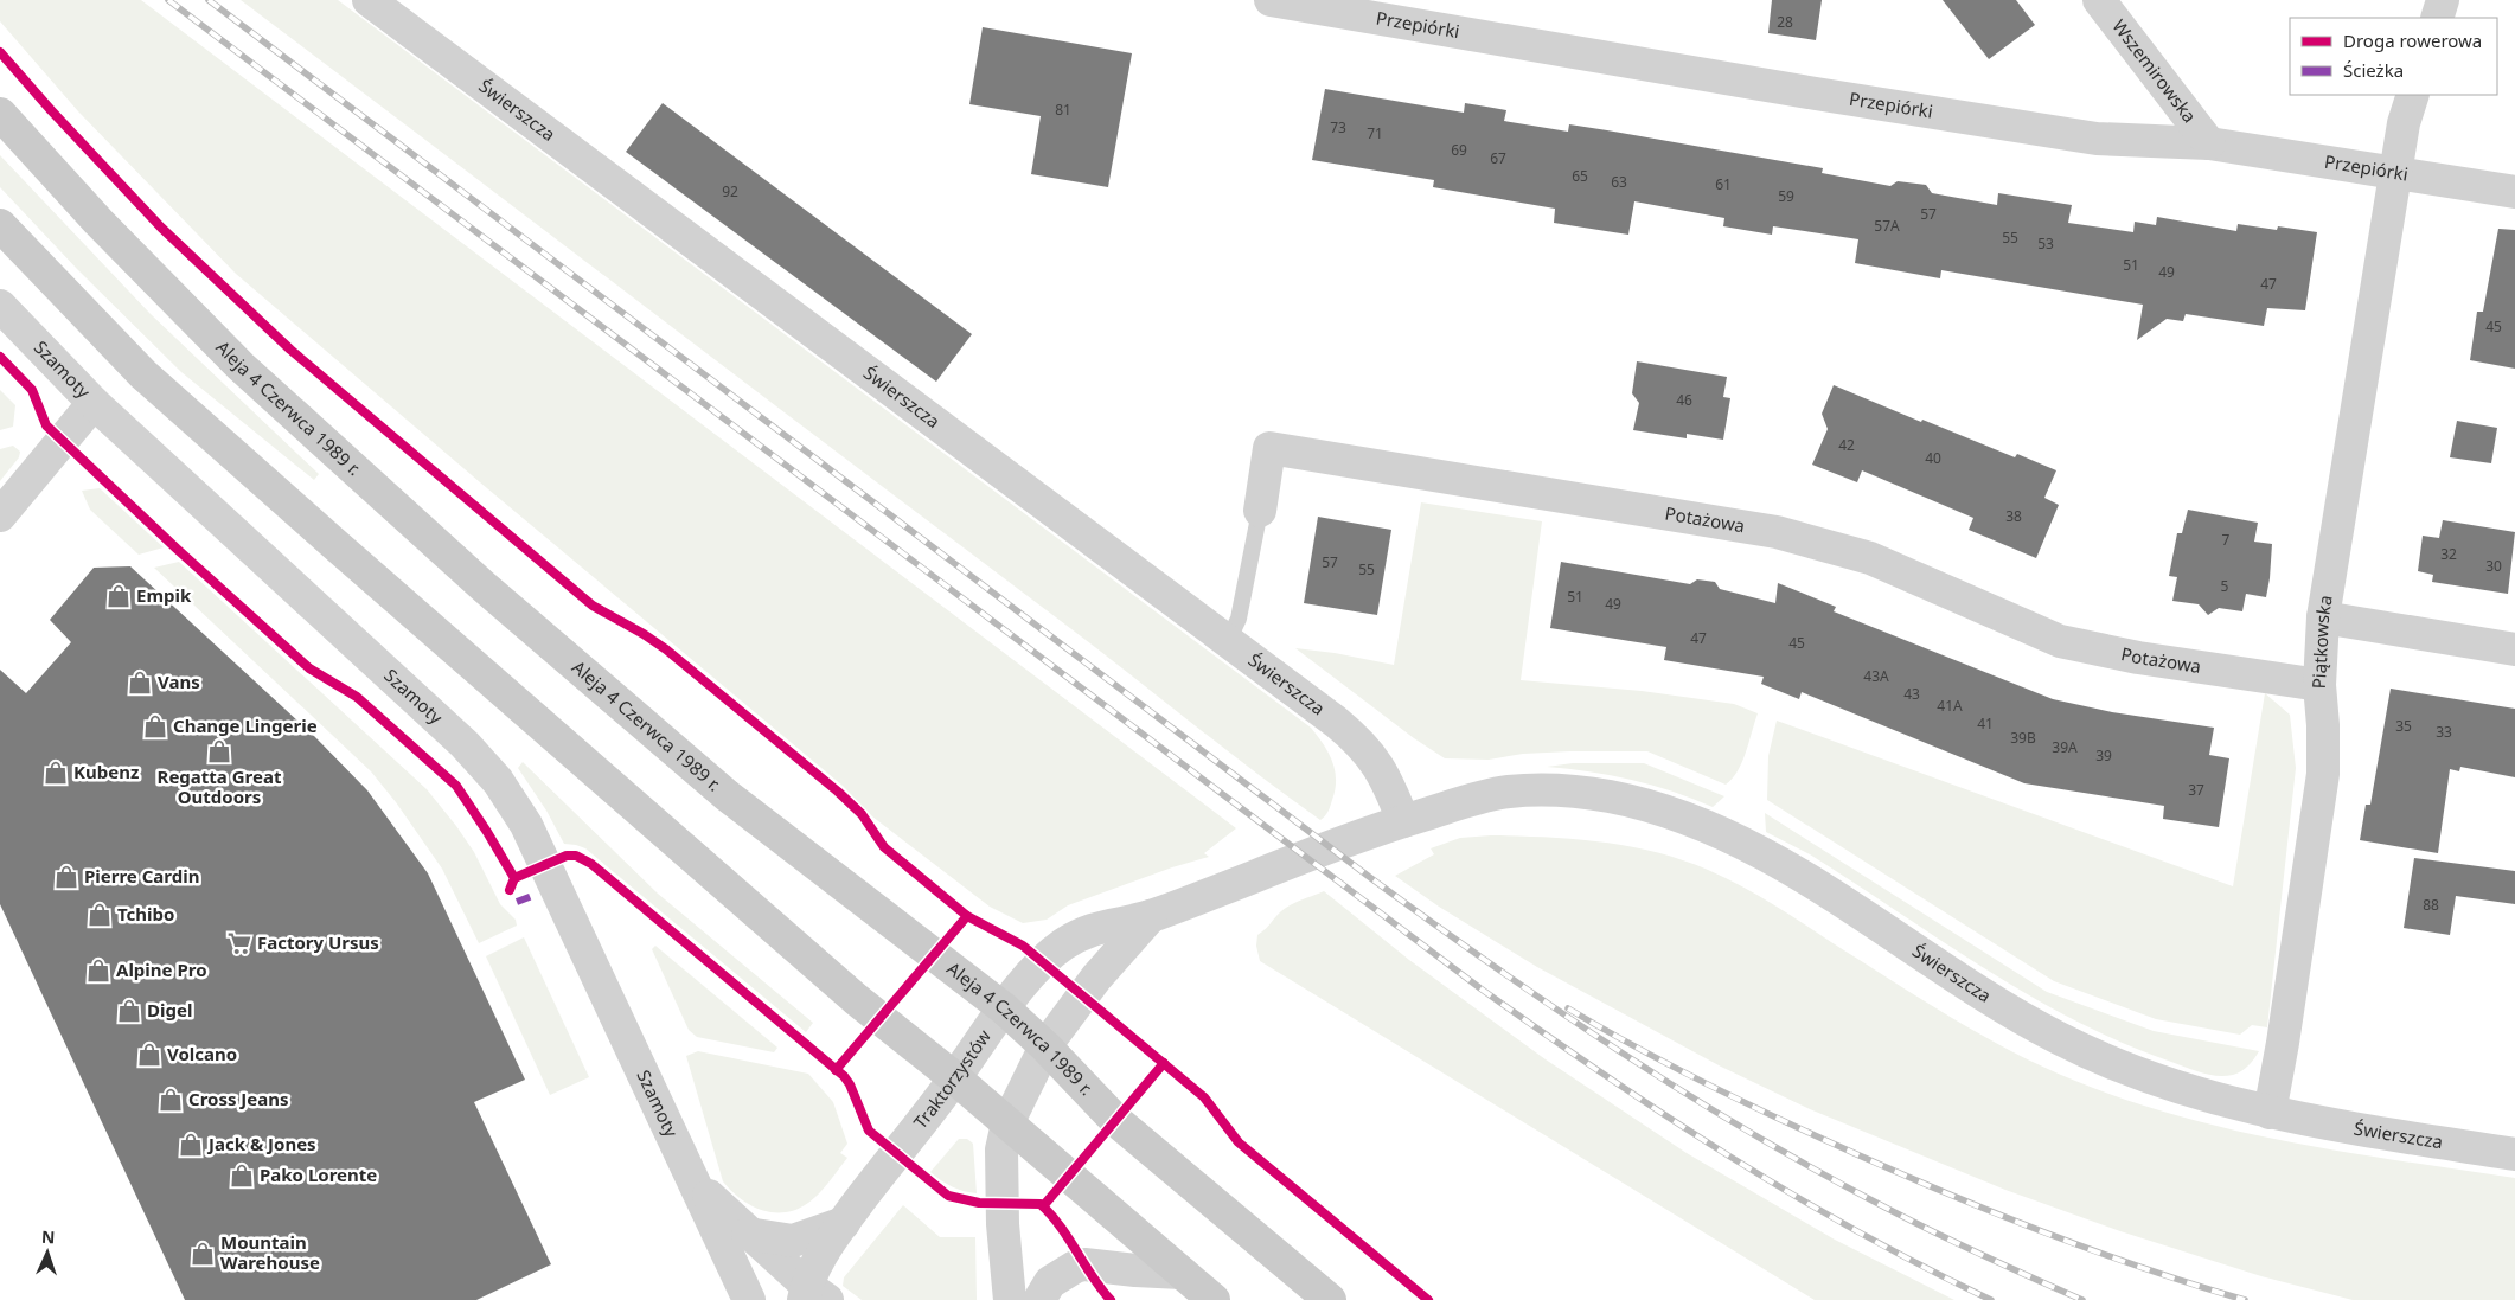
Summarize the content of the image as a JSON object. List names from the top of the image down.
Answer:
{
  "streets": {
    "main road": ["Aleja 4 Czerwca 1989 r."],
    "street": [
      "Przepiórki",
      "Wszemirowska",
      "Świerszcza",
      "Szamoty",
      "Potażowa",
      "Piątkowska",
      "Traktorzystów"
    ]
  },
  "crossings": [
    ["Przepiórki", "Wszemirowska"],
    ["Przepiórki", "Piątkowska"],
    ["Świerszcza", "Potażowa"],
    ["Świerszcza", "Piątkowska"],
    ["Świerszcza", "Traktorzystów"],
    ["Szamoty", "Traktorzystów"],
    ["Aleja 4 Czerwca 1989 r.", "Traktorzystów"],
    ["Potażowa", "Piątkowska"]
  ],
  "places": {
    "shop": [
      "Empik",
      "Vans",
      "Change Lingerie",
      "Regatta Great Outdoors",
      "Kubenz",
      "Pierre Cardin",
      "Tchibo",
      "Alpine Pro",
      "Digel",
      "Volcano",
      "Cross Jeans",
      "Jack & Jones",
      "Pako Lorente",
      "Mountain Warehouse"
    ],
    "supermarket": ["Factory Ursus"]
  },
  "house_numbers": [
    "28",
    "81",
    "73",
    "71",
    "69",
    "67",
    "65",
    "63",
    "61",
    "92",
    "59",
    "57",
    "57A",
    "55",
    "53",
    "51",
    "49",
    "47",
    "45",
    "46",
    "42",
    "40",
    "38",
    "7",
    "32",
    "57",
    "30",
    "55",
    "5",
    "51",
    "49",
    "47",
    "45",
    "43A",
    "43",
    "41A",
    "41",
    "35",
    "33",
    "39B",
    "39A",
    "39",
    "37",
    "88"
  ],
  "legend": ["Droga rowerowa", "Ścieżka"],
  "north": "top"
}
